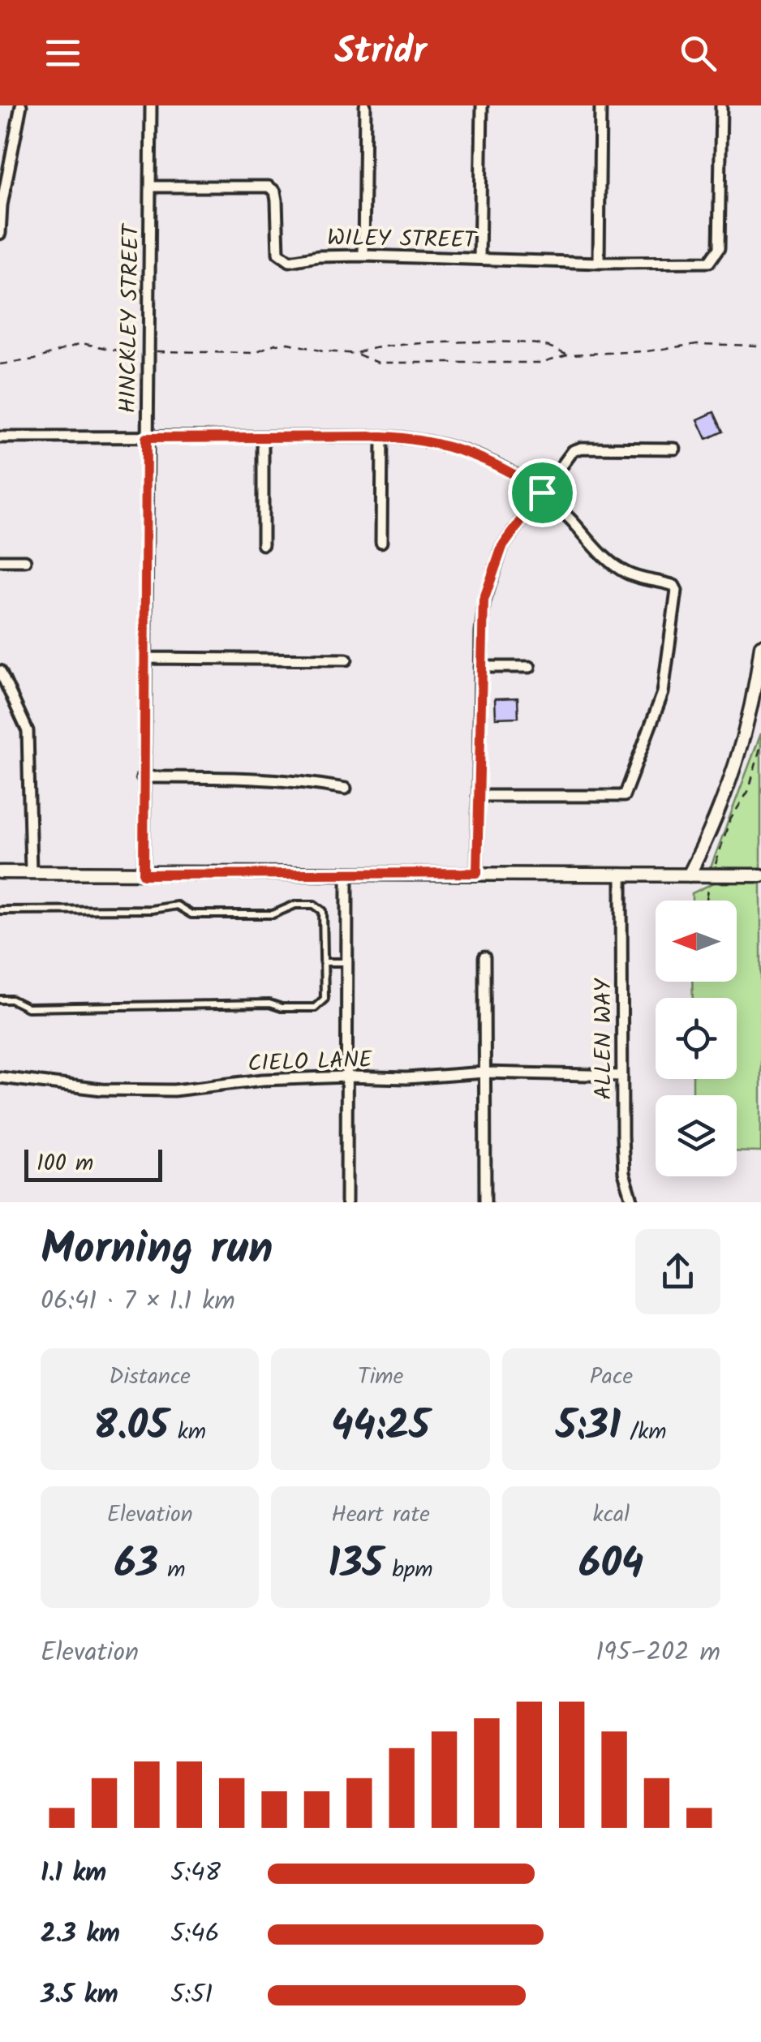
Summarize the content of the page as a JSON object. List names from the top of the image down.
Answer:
{
  "streets": {
    "street": [
      "WILEY STREET",
      "HINCKLEY STREET",
      "ALLEN WAY",
      "CIELO LANE"
    ]
  },
  "crossings": [
    ["WILEY STREET", "HINCKLEY STREET"],
    ["ALLEN WAY", "CIELO LANE"]
  ],
  "scale_bar": "100 m",
  "north": "left",
  "page": {
    "header": "Stridr",
    "scale": "100 m",
    "heading": ["Morning run", "06:41 · 7 × 1.1 km"],
    "stats": [
      ["Distance", "8.05 km"],
      ["Time", "44:25"],
      ["Pace", "5:31 /km"],
      ["Elevation", "63 m"],
      ["Heart rate", "135 bpm"],
      ["kcal", "604"]
    ],
    "chart": ["Elevation", "195–202 m"],
    "list": [
      {
        "name": "1.1 km",
        "note": "5:48"
      },
      {
        "name": "2.3 km",
        "note": "5:46"
      },
      {
        "name": "3.5 km",
        "note": "5:51"
      }
    ]
  }
}
